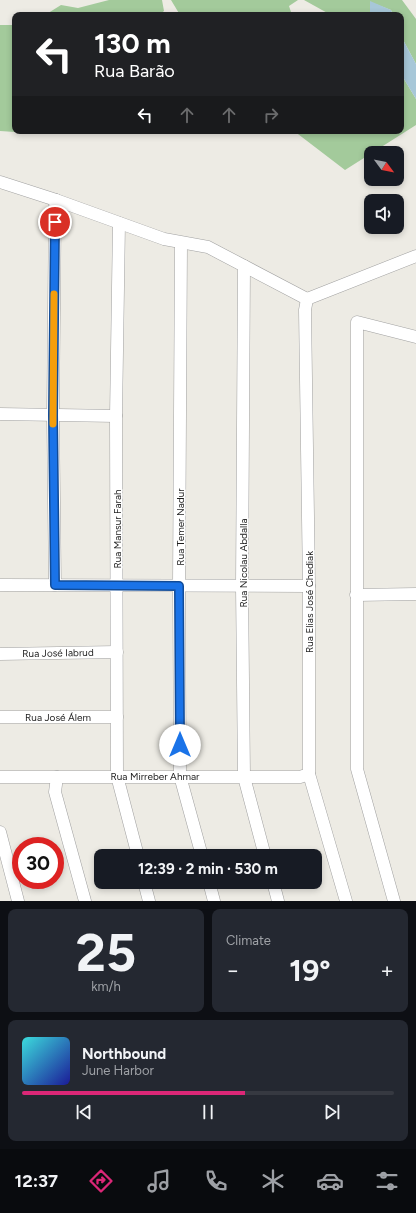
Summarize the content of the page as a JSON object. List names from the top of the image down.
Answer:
{
  "streets": {
    "street": [
      "Rua Temer Nadur",
      "Rua Mansur Farah",
      "Rua Nicolau Abdalla",
      "Rua Elias José Chediak",
      "Rua José Iabrud",
      "Rua José Álem",
      "Rua Mirreber Ahmar"
    ]
  },
  "crossings": [
    ["Rua Temer Nadur", "Rua Mirreber Ahmar"],
    ["Rua Mansur Farah", "Rua José Iabrud"],
    ["Rua Mansur Farah", "Rua José Álem"],
    ["Rua Mansur Farah", "Rua Mirreber Ahmar"],
    ["Rua Nicolau Abdalla", "Rua Mirreber Ahmar"],
    ["Rua Elias José Chediak", "Rua Mirreber Ahmar"]
  ],
  "north": "bottom right",
  "page": {
    "turn": ["130 m", "Rua Barão"],
    "limit": "30",
    "trip": "12:39 · 2 min · 530 m",
    "tile": [
      ["25", "km/h"],
      "Climate"
    ],
    "heat": ["−", "19°", "+"],
    "song": ["Northbound", "June Harbor"],
    "tabs": "12:37"
  }
}
